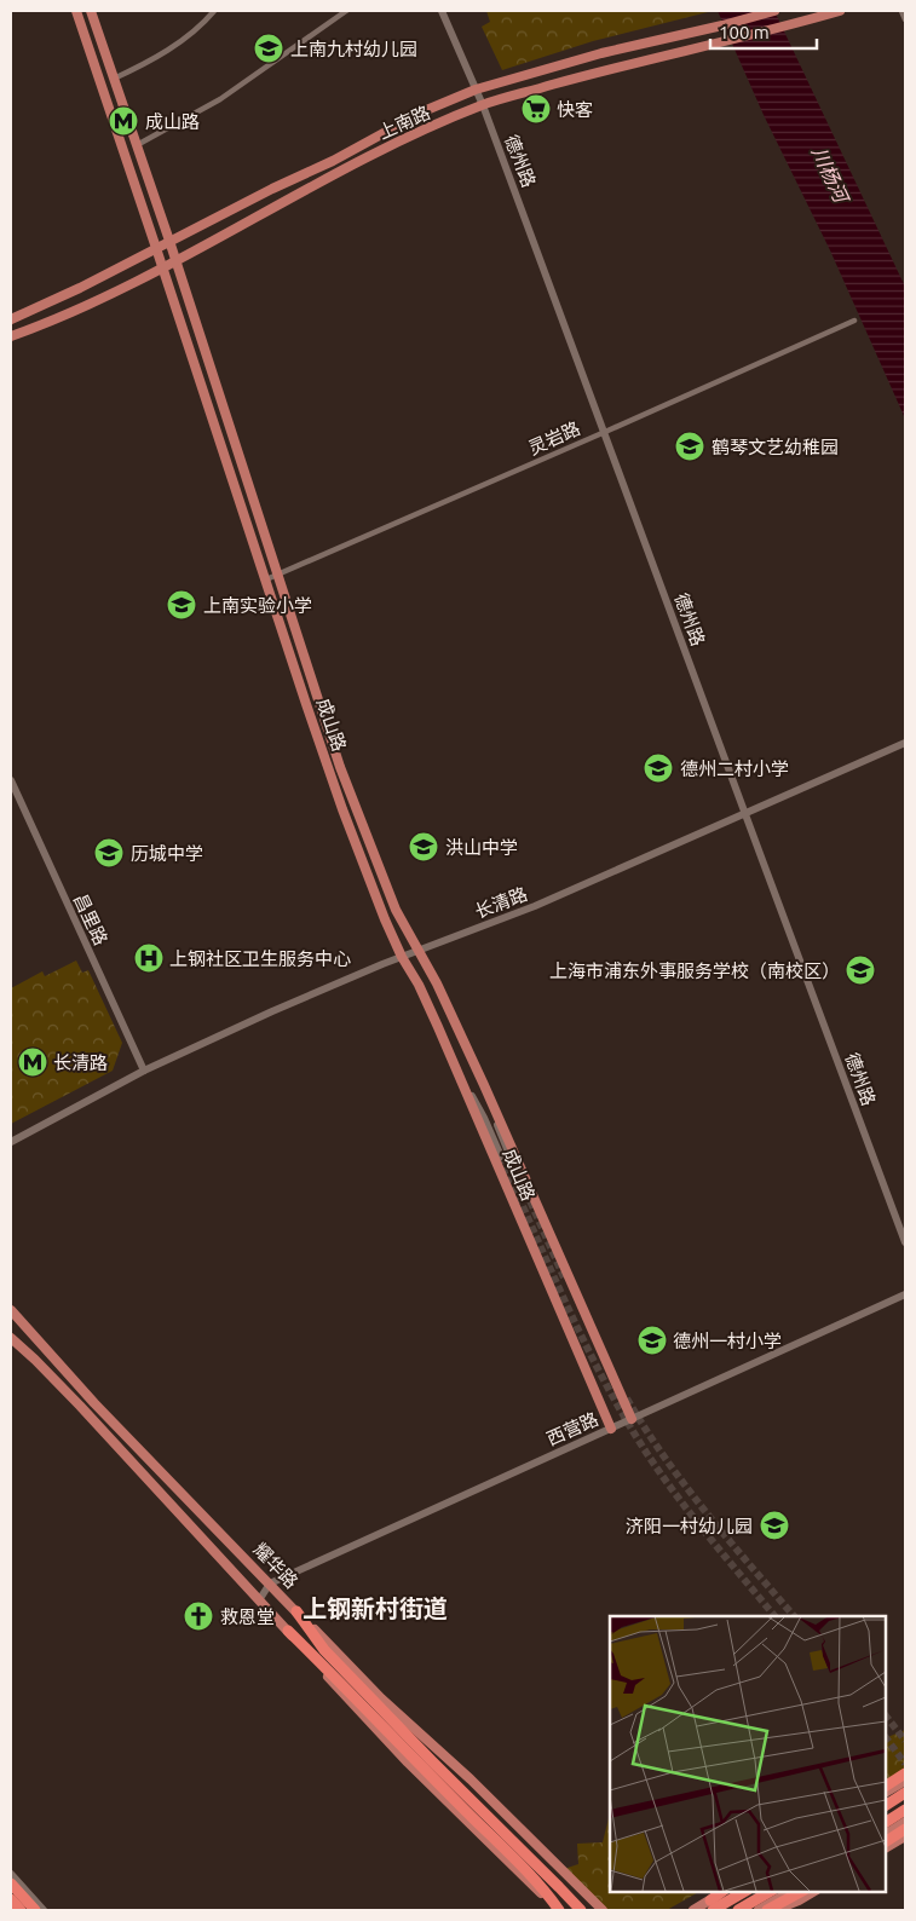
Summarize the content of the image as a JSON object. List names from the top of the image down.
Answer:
{
  "streets": {
    "main road": ["上南路", "成山路", "耀华路"],
    "street": [
      "德州路",
      "灵岩路",
      "长清路",
      "昌里路",
      "西营路"
    ]
  },
  "crossings": [
    ["上南路", "德州路"],
    ["上南路", "成山路"],
    ["德州路", "灵岩路"],
    ["德州路", "长清路"],
    ["灵岩路", "成山路"],
    ["成山路", "长清路"],
    ["成山路", "西营路"],
    ["长清路", "昌里路"],
    ["西营路", "耀华路"]
  ],
  "districts": ["上钢新村街道"],
  "water": ["川杨河"],
  "places": {
    "school or university": [
      "上南九村幼儿园",
      "鹤琴文艺幼稚园",
      "上南实验小学",
      "德州二村小学",
      "洪山中学",
      "历城中学",
      "上海市浦东外事服务学校（南校区）",
      "德州一村小学",
      "济阳一村幼儿园"
    ],
    "supermarket": ["快客"],
    "metro station": ["成山路", "长清路"],
    "hospital": ["上钢社区卫生服务中心"],
    "church": ["救恩堂"]
  },
  "scale_bar": "100 m"
}
